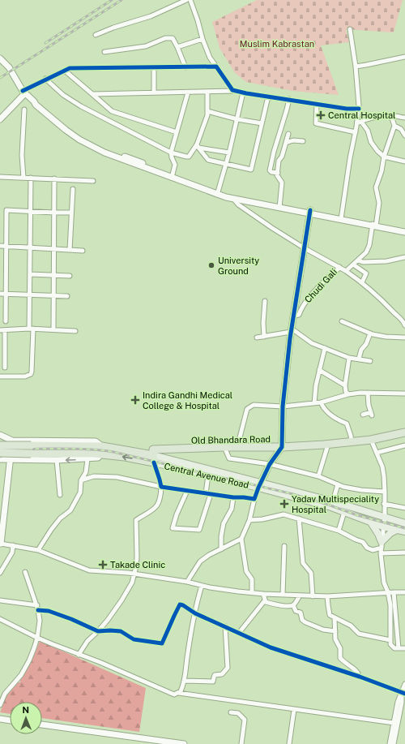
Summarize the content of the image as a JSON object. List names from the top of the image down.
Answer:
{
  "streets": {
    "highway": ["Old Bhandara Road", "Central Avenue Road"],
    "street": ["Chudi Gali"]
  },
  "crossings": [
    ["Old Bhandara Road", "Central Avenue Road"]
  ],
  "parks": ["Muslim Kabrastan"],
  "places": {
    "health": [
      "Central Hospital",
      "Indira Gandhi Medical College & Hospital",
      "Yadav Multispeciality Hospital",
      "Takade Clinic"
    ],
    "other": ["University Ground"]
  },
  "north": "top"
}
